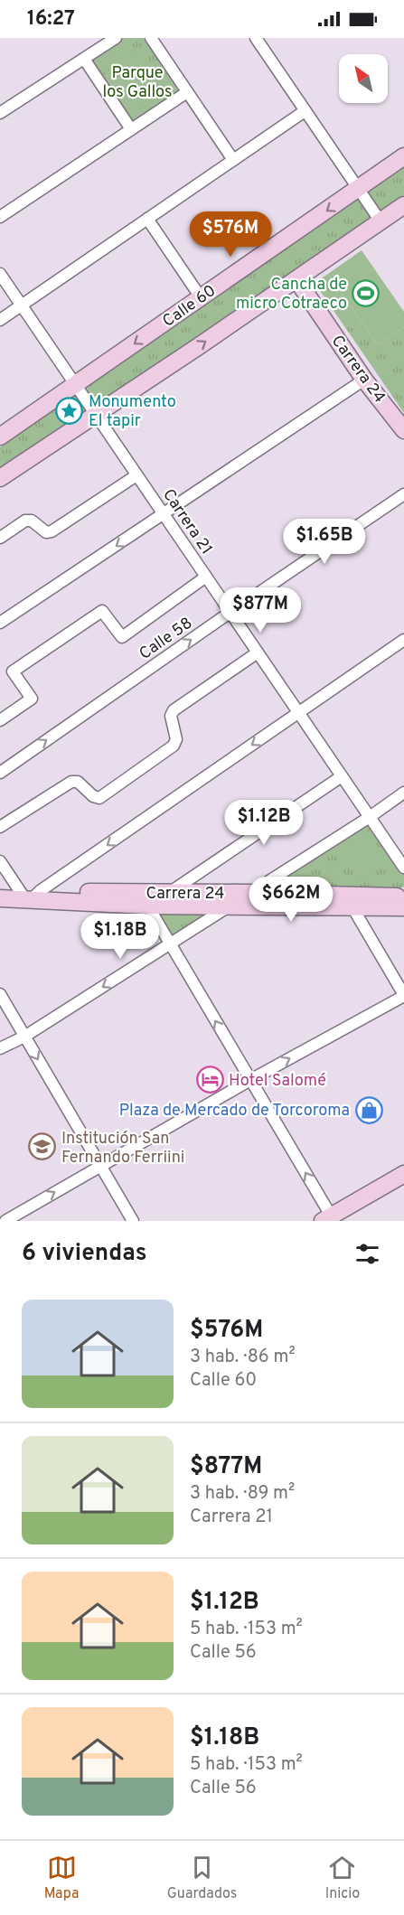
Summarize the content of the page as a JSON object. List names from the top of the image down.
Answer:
{
  "streets": {
    "street": [
      "Calle 60",
      "Carrera 24",
      "Carrera 21",
      "Calle 58"
    ]
  },
  "crossings": [
    ["Calle 60", "Carrera 21"],
    ["Carrera 21", "Calle 58"]
  ],
  "one_way": ["Calle 58"],
  "parks": ["Parque los Gallos"],
  "places": {
    "sports": ["Cancha de micro Cotraeco"],
    "place": ["Monumento El tapir"],
    "hotel": ["Hotel Salomé"],
    "shop": ["Plaza de Mercado de Torcoroma"],
    "school or university": ["Institución San Fernando Ferriini"]
  },
  "north": "top left",
  "page": {
    "status": "16:27",
    "price": [
      "$576M",
      "$1.65B",
      "$877M",
      "$1.12B",
      "$662M",
      "$1.18B"
    ],
    "heading": "6 viviendas",
    "list": [
      {
        "name": "$576M",
        "note": "3 hab. · 86 m² · Calle 60"
      },
      {
        "name": "$877M",
        "note": "3 hab. · 89 m² · Carrera 21"
      },
      {
        "name": "$1.12B",
        "note": "5 hab. · 153 m² · Calle 56"
      },
      {
        "name": "$1.18B",
        "note": "5 hab. · 153 m² · Calle 56"
      }
    ],
    "tabs": ["Mapa", "Guardados", "Inicio"]
  }
}
